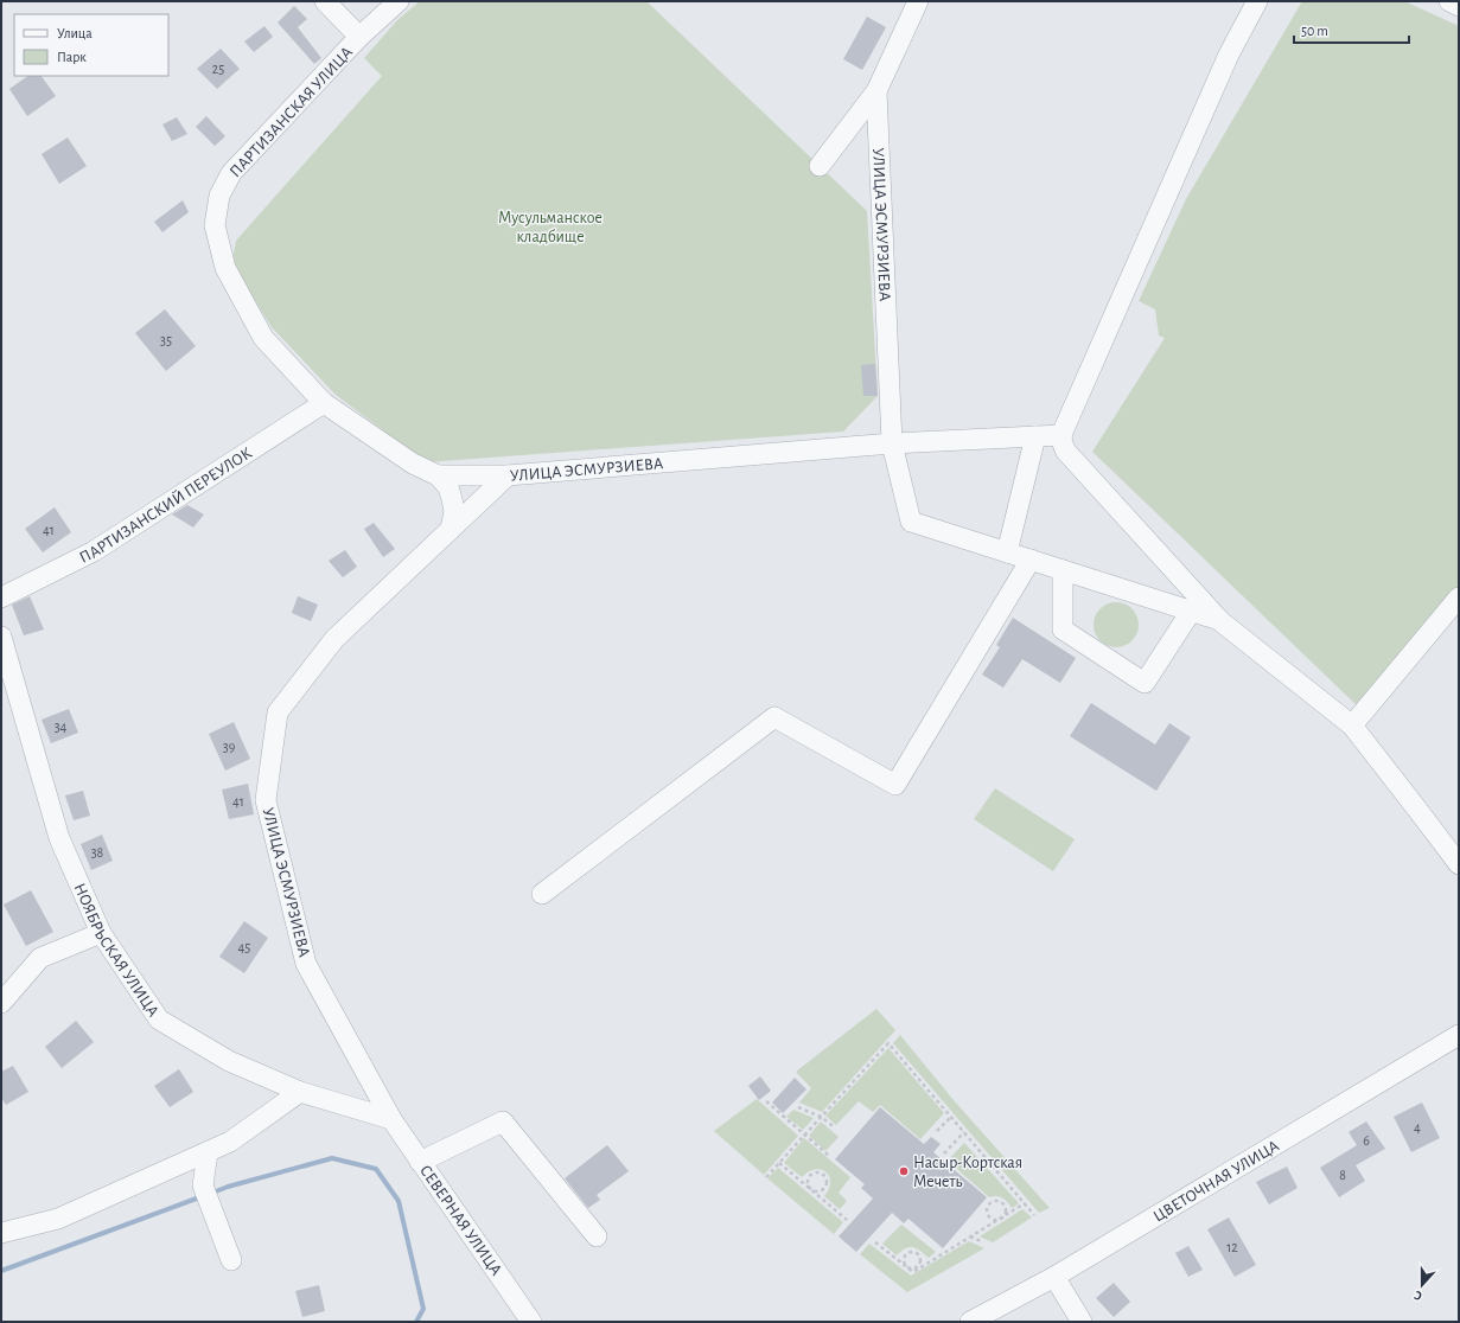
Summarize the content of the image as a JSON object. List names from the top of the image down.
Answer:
{
  "streets": {
    "street": [
      "ПАРТИЗАНСКАЯ УЛИЦА",
      "УЛИЦА ЭСМУРЗИЕВА",
      "ПАРТИЗАНСКИЙ ПЕРЕУЛОК",
      "НОЯБРЬСКАЯ УЛИЦА",
      "ЦВЕТОЧНАЯ УЛИЦА",
      "СЕВЕРНАЯ УЛИЦА"
    ]
  },
  "crossings": [
    ["ПАРТИЗАНСКАЯ УЛИЦА", "ПАРТИЗАНСКИЙ ПЕРЕУЛОК"],
    ["УЛИЦА ЭСМУРЗИЕВА", "НОЯБРЬСКАЯ УЛИЦА"],
    ["УЛИЦА ЭСМУРЗИЕВА", "СЕВЕРНАЯ УЛИЦА"],
    ["НОЯБРЬСКАЯ УЛИЦА", "СЕВЕРНАЯ УЛИЦА"]
  ],
  "parks": ["Мусульманское кладбище"],
  "places": ["Насыр-Кортская Мечеть"],
  "house_numbers": [
    "25",
    "35",
    "41",
    "34",
    "39",
    "41",
    "38",
    "45",
    "4",
    "6",
    "8",
    "12"
  ],
  "legend": ["Улица", "Парк"],
  "scale_bar": "50 m",
  "north": "bottom"
}
